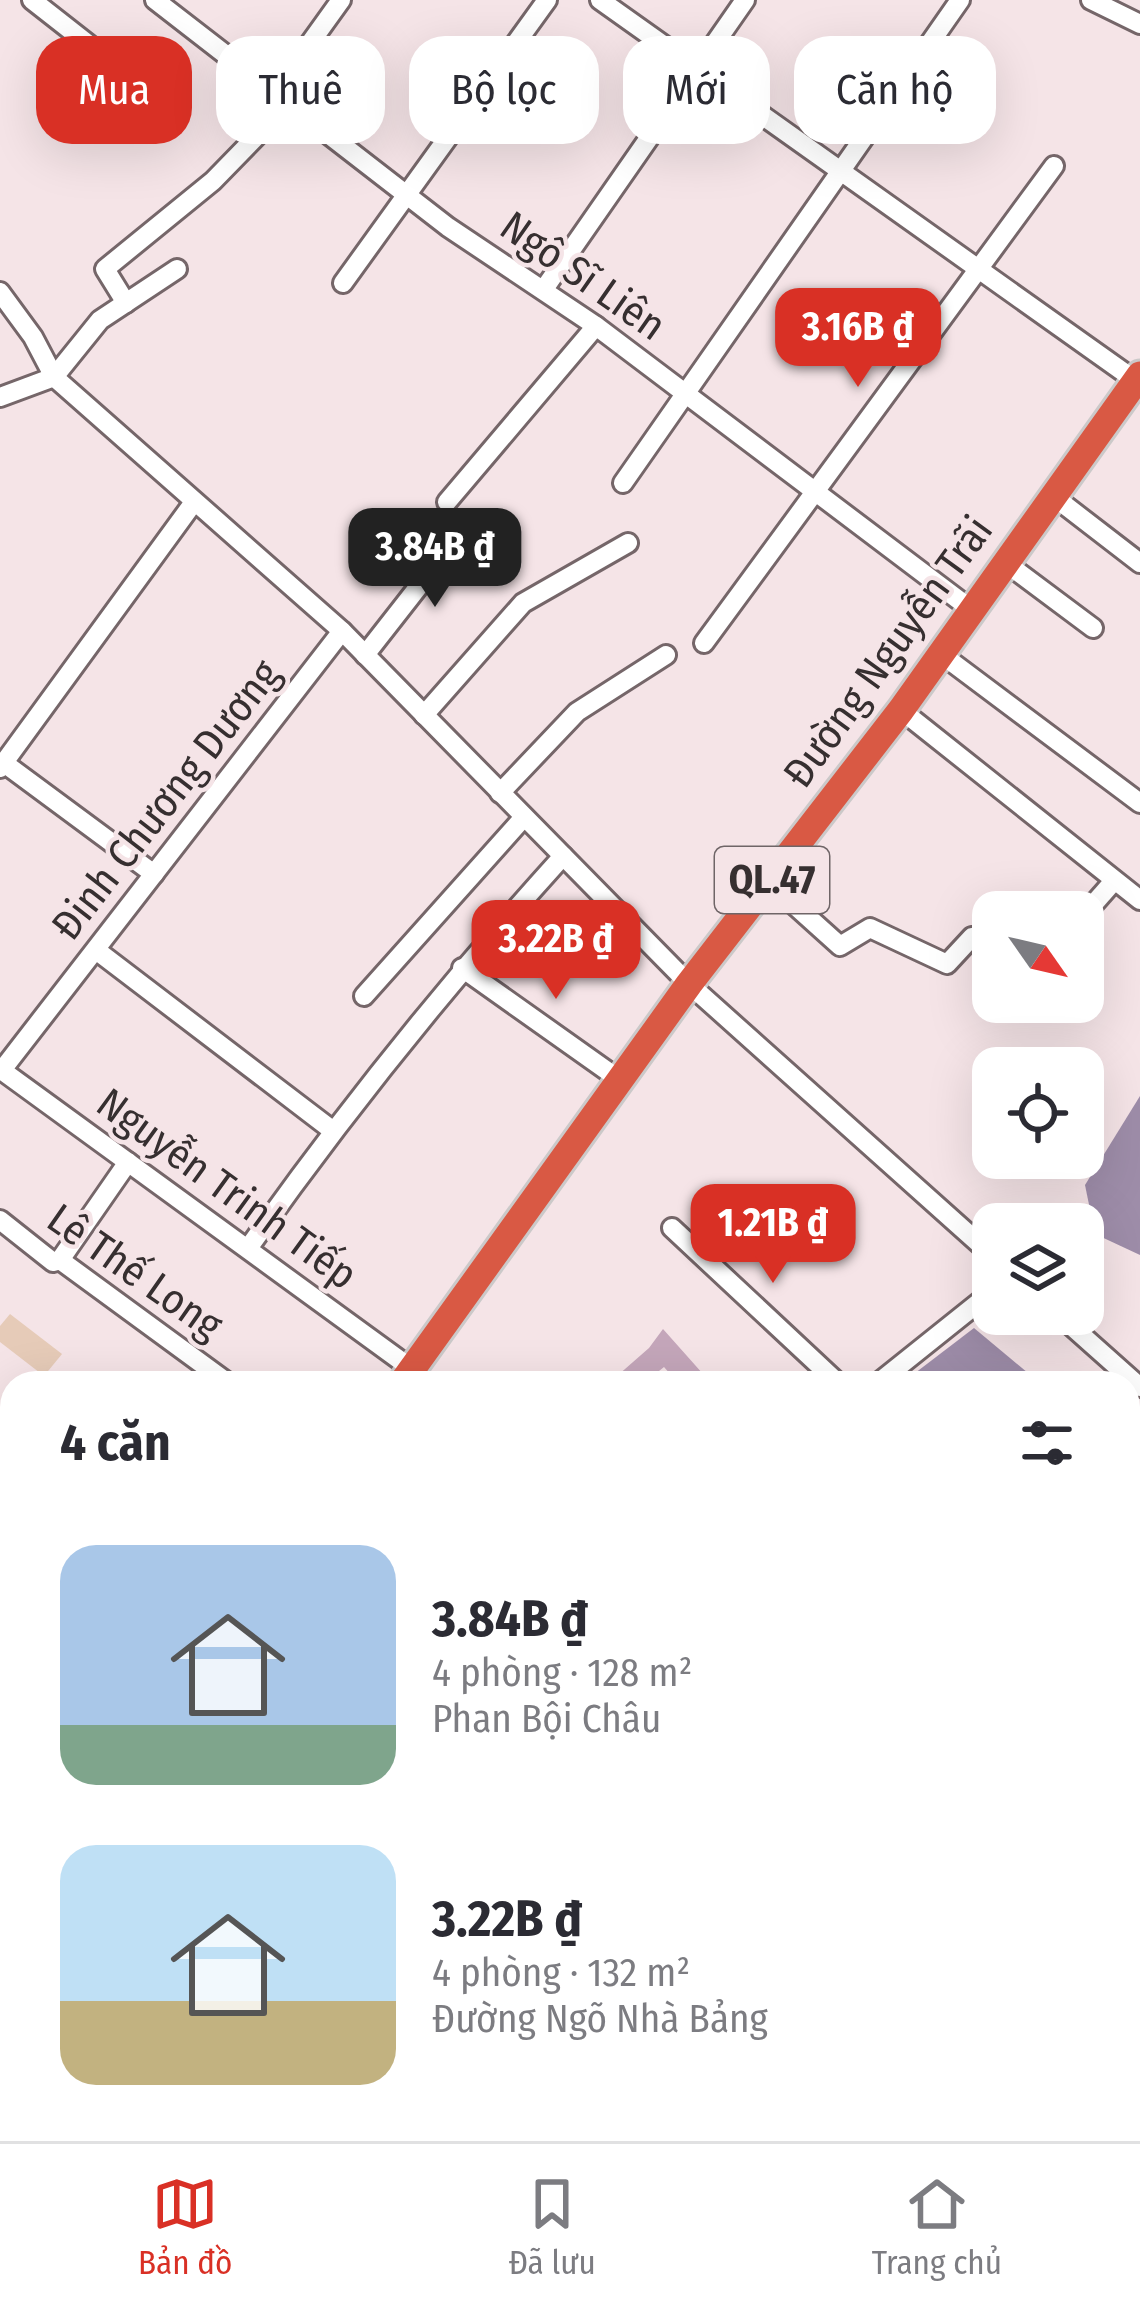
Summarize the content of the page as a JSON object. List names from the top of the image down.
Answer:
{
  "streets": {
    "highway": ["Đường Nguyễn Trãi", "QL.47"],
    "street": [
      "Ngô Sĩ Liên",
      "Đinh Chương Dương",
      "Nguyễn Trinh Tiếp",
      "Lê Thế Long"
    ]
  },
  "crossings": [
    ["Ngô Sĩ Liên", "Đường Nguyễn Trãi"],
    ["Đinh Chương Dương", "Nguyễn Trinh Tiếp"]
  ],
  "north": "bottom right",
  "page": {
    "chip": [
      "Mua",
      "Thuê",
      "Bộ lọc",
      "Mới",
      "Căn hộ"
    ],
    "price": [
      "3.16B ₫",
      "3.84B ₫",
      "3.22B ₫",
      "1.21B ₫"
    ],
    "heading": "4 căn",
    "list": [
      {
        "name": "3.84B ₫",
        "note": "4 phòng · 128 m² · Phan Bội Châu"
      },
      {
        "name": "3.22B ₫",
        "note": "4 phòng · 132 m² · Đường Ngõ Nhà Bảng"
      }
    ],
    "tabs": ["Bản đồ", "Đã lưu", "Trang chủ"]
  }
}
